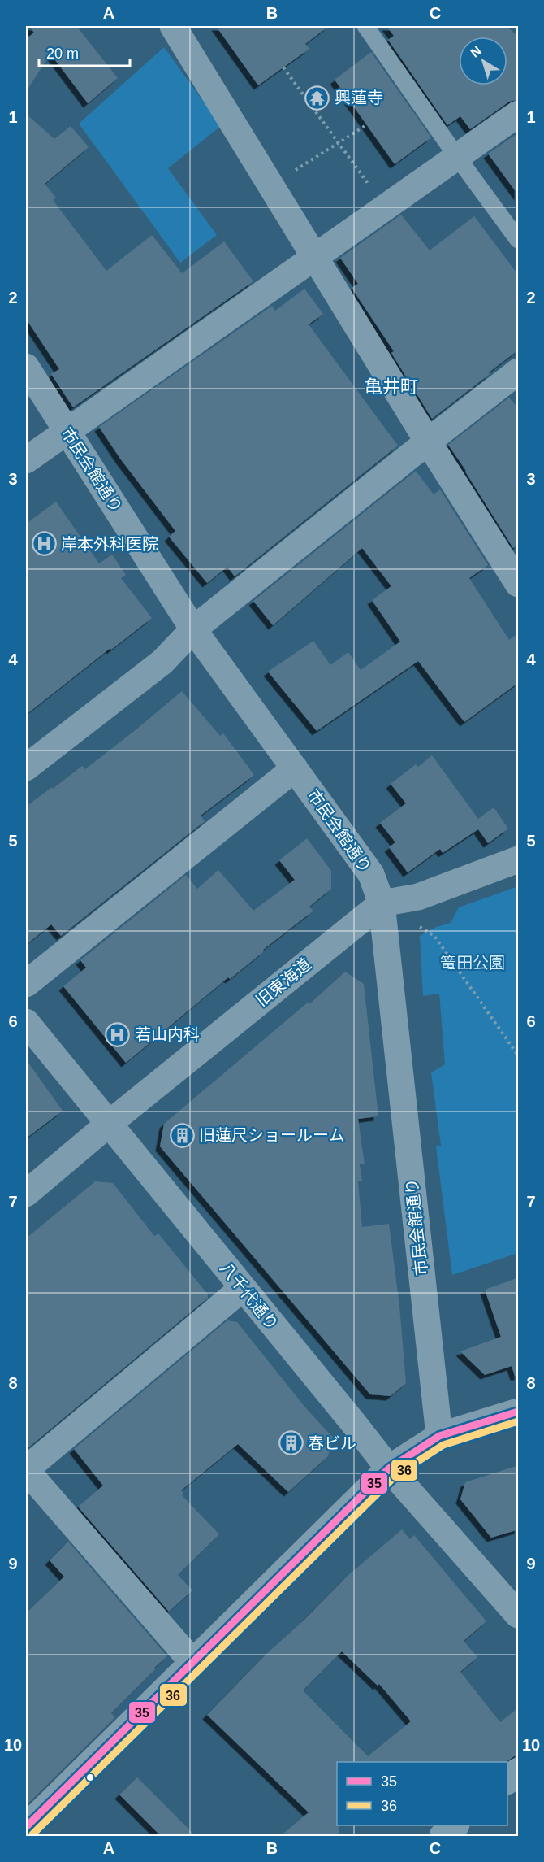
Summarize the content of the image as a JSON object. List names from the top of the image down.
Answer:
{
  "streets": {
    "street": ["市民会館通り", "旧東海道", "八千代通り"]
  },
  "crossings": [
    ["市民会館通り", "旧東海道"],
    ["旧東海道", "八千代通り"]
  ],
  "districts": ["亀井町"],
  "parks": ["篭田公園"],
  "places": {
    "temple": ["興蓮寺"],
    "hospital": ["岸本外科医院", "若山内科"],
    "building": ["旧蓮尺ショールーム", "春ビル"]
  },
  "lines": ["transit line 35", "transit line 36"],
  "legend": ["35", "36"],
  "scale_bar": "20 m",
  "north": "top left",
  "grid": {
    "columns": ["A", "B", "C"],
    "rows": [
      "1",
      "2",
      "3",
      "4",
      "5",
      "6",
      "7",
      "8",
      "9",
      "10"
    ]
  }
}
